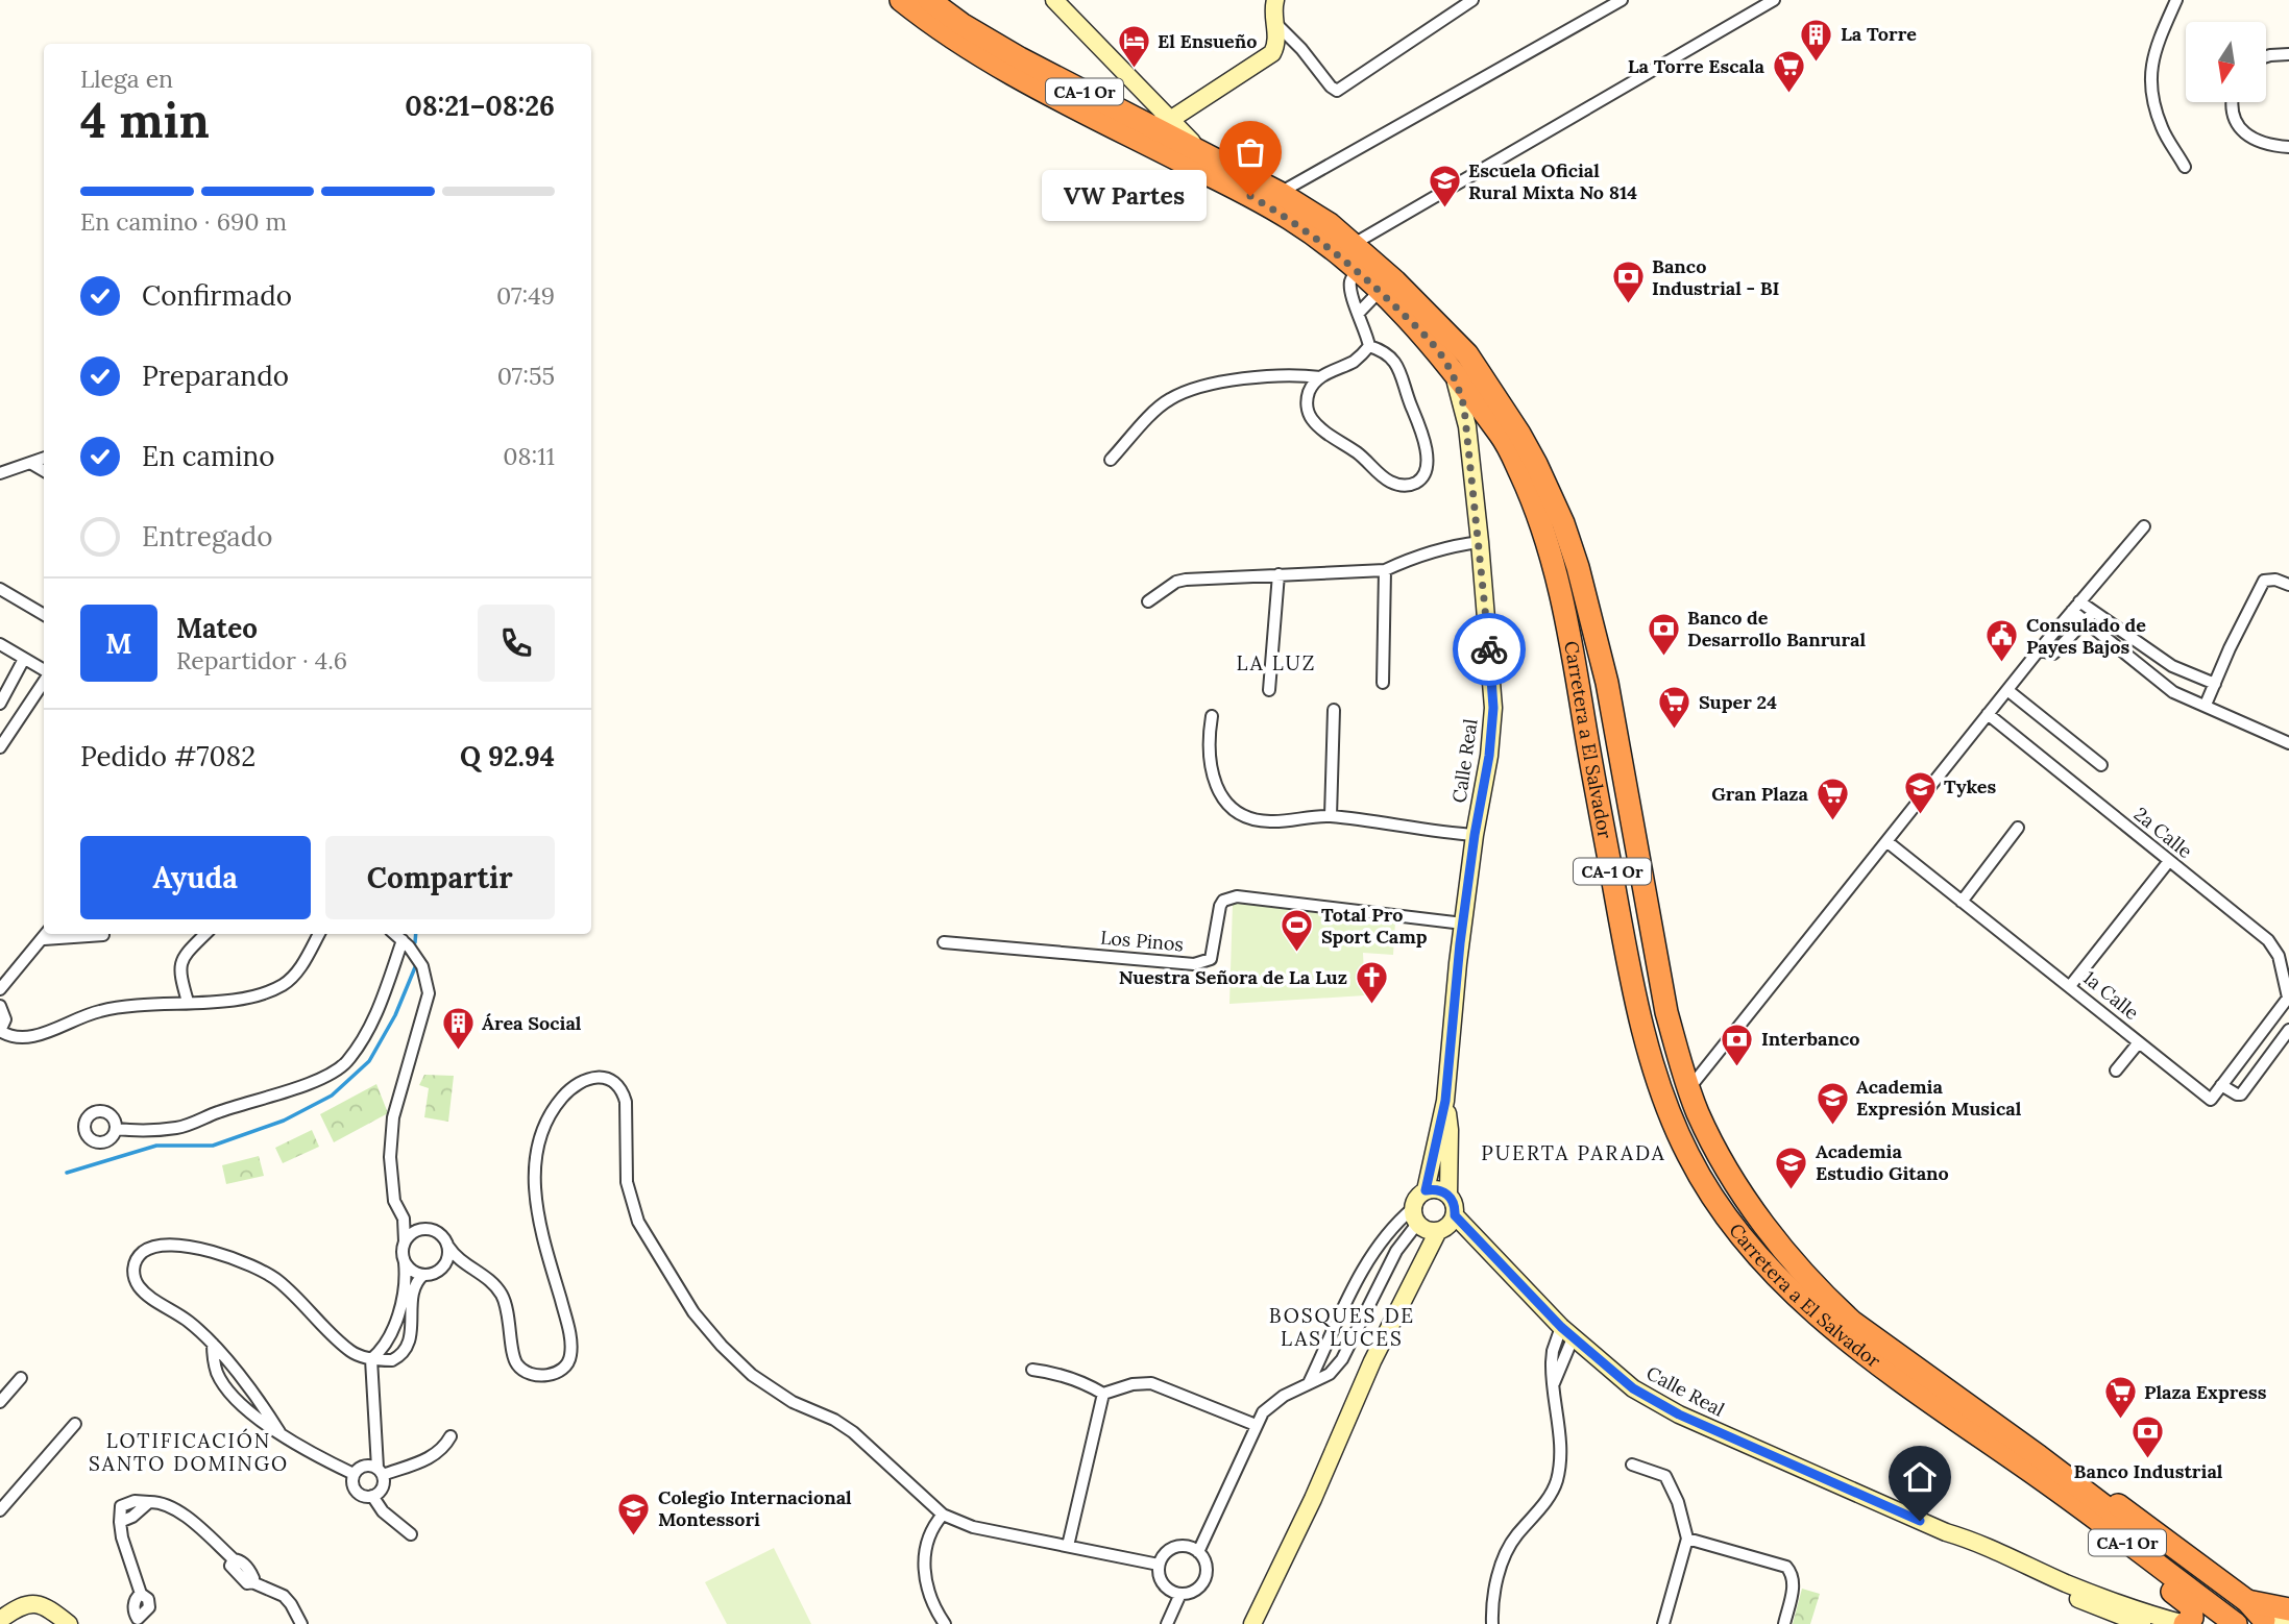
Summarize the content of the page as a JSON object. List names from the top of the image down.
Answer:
{
  "streets": {
    "highway": ["CA-1 Or", "Carretera a El Salvador"],
    "main road": ["Calle Real"],
    "street": ["2a Calle", "Los Pinos", "1a Calle"]
  },
  "crossings": [
    ["Carretera a El Salvador", "Calle Real"],
    ["Calle Real", "Los Pinos"]
  ],
  "districts": [
    "LA LUZ",
    "PUERTA PARADA",
    "BOSQUES DE LAS LUCES",
    "LOTIFICACIÓN SANTO DOMINGO"
  ],
  "places": {
    "building": ["La Torre", "Área Social"],
    "hotel": ["El Ensueño"],
    "supermarket": [
      "La Torre Escala",
      "Super 24",
      "Gran Plaza",
      "Plaza Express"
    ],
    "other": ["VW Partes"],
    "school or university": [
      "Escuela Oficial Rural Mixta No 814",
      "Tykes",
      "Academia Expresión Musical",
      "Academia Estudio Gitano",
      "Colegio Internacional Montessori"
    ],
    "bank": [
      "Banco Industrial - BI",
      "Banco de Desarrollo Banrural",
      "Interbanco",
      "Banco Industrial"
    ],
    "public building": ["Consulado de Payes Bajos"],
    "sports": ["Total Pro Sport Camp"],
    "church": ["Nuestra Señora de La Luz"]
  },
  "north": "bottom",
  "page": {
    "heading": ["4 min", "Llega en", "08:21–08:26"],
    "panel": [
      "Mateo",
      "Repartidor · 4.6",
      "Pedido #7082",
      "Q 92.94"
    ],
    "bar": "En camino · 690 m",
    "bubble": "VW Partes",
    "list": [
      ["Confirmado", "07:49"],
      ["Preparando", "07:55"],
      ["En camino", "08:11"],
      "Entregado"
    ],
    "round": "M",
    "buttons": ["Ayuda", "Compartir"]
  }
}
